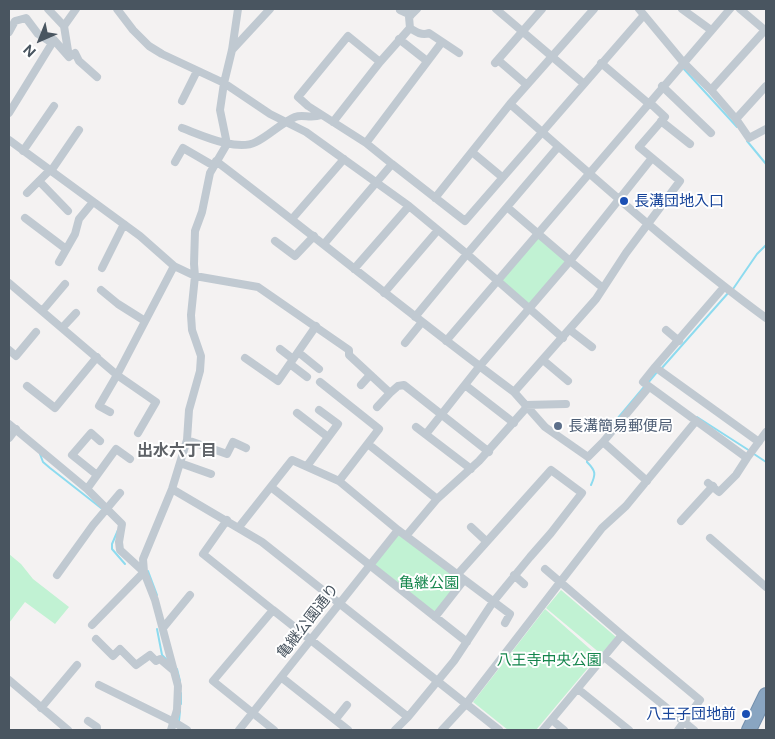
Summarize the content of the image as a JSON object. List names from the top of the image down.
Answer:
{
  "streets": {
    "street": ["亀継公園通り"]
  },
  "districts": ["出水六丁目"],
  "parks": ["亀継公園", "八王寺中央公園"],
  "places": ["長溝団地入口", "長溝簡易郵便局", "八王子団地前"],
  "north": "bottom left"
}
